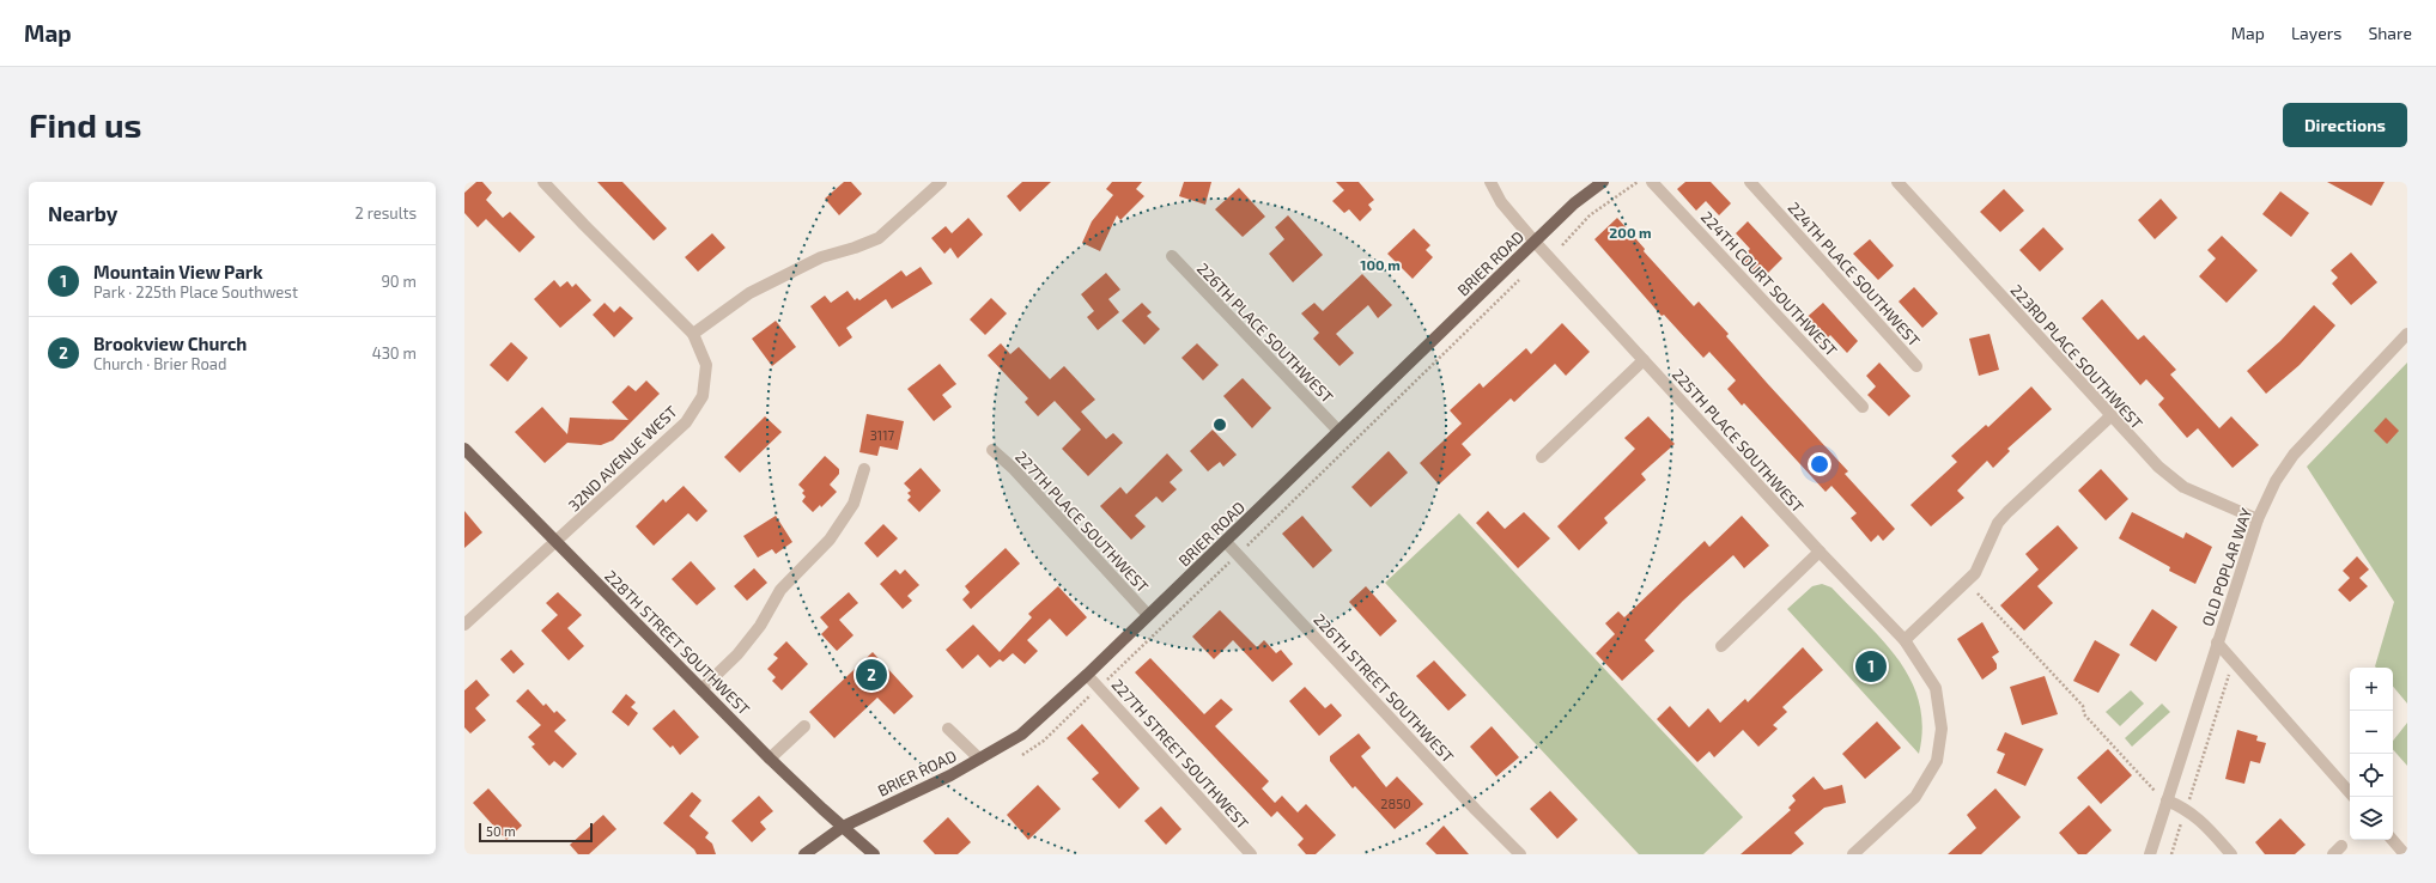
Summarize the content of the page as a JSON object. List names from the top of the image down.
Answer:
{
  "streets": {
    "main road": ["BRIER ROAD", "228TH STREET SOUTHWEST"],
    "street": [
      "224TH PLACE SOUTHWEST",
      "224TH COURT SOUTHWEST",
      "226TH PLACE SOUTHWEST",
      "223RD PLACE SOUTHWEST",
      "225TH PLACE SOUTHWEST",
      "32ND AVENUE WEST",
      "227TH PLACE SOUTHWEST",
      "OLD POPLAR WAY",
      "226TH STREET SOUTHWEST",
      "227TH STREET SOUTHWEST"
    ]
  },
  "crossings": [
    ["BRIER ROAD", "226TH PLACE SOUTHWEST"],
    ["BRIER ROAD", "225TH PLACE SOUTHWEST"],
    ["BRIER ROAD", "227TH PLACE SOUTHWEST"],
    ["BRIER ROAD", "228TH STREET SOUTHWEST"],
    ["BRIER ROAD", "226TH STREET SOUTHWEST"],
    ["BRIER ROAD", "227TH STREET SOUTHWEST"],
    ["223RD PLACE SOUTHWEST", "OLD POPLAR WAY"],
    ["32ND AVENUE WEST", "228TH STREET SOUTHWEST"]
  ],
  "house_numbers": ["3117", "2850"],
  "scale_bar": "50 m",
  "page": {
    "header": "Map",
    "nav": ["Map", "Layers", "Share"],
    "buttons": "Directions",
    "title": "Find us",
    "heading": ["Nearby", "2 results"],
    "list": [
      {
        "mark": "1",
        "name": "Mountain View Park",
        "note": "Park · 225th Place Southwest",
        "value": "90 m"
      },
      {
        "mark": "2",
        "name": "Brookview Church",
        "note": "Church · Brier Road",
        "value": "430 m"
      }
    ],
    "pins": ["1", "2"],
    "map_buttons": ["+", "−"],
    "scale": "50 m"
  },
  "rings": ["200 m", "100 m"]
}
